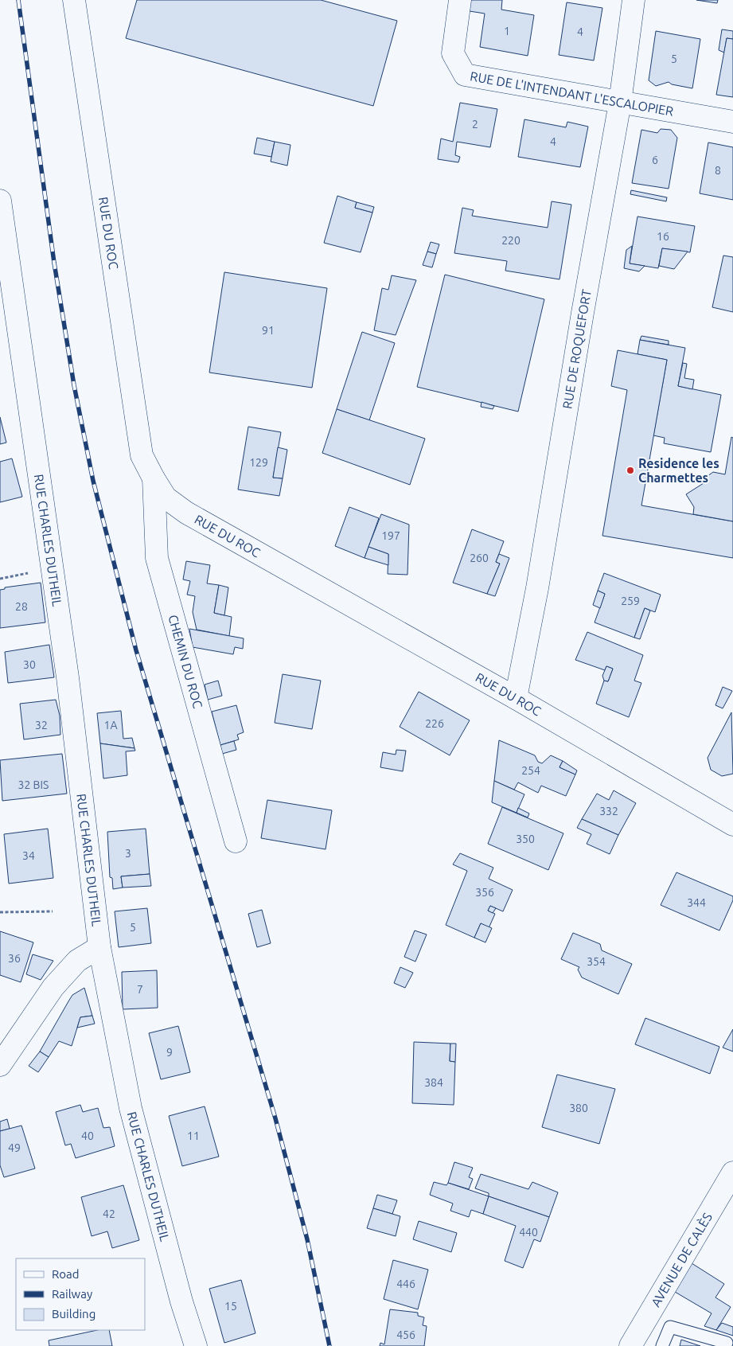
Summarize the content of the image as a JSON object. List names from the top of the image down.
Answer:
{
  "streets": {
    "street": [
      "RUE DE L'INTENDANT L'ESCALOPIER",
      "RUE DU ROC",
      "RUE DE ROQUEFORT",
      "RUE CHARLES DUTHEIL",
      "CHEMIN DU ROC",
      "AVENUE DE CALÈS"
    ]
  },
  "crossings": [
    ["RUE DE L'INTENDANT L'ESCALOPIER", "RUE DE ROQUEFORT"],
    ["RUE DU ROC", "RUE DE ROQUEFORT"],
    ["RUE DU ROC", "CHEMIN DU ROC"]
  ],
  "places": ["Residence les Charmettes"],
  "house_numbers": [
    "1",
    "4",
    "5",
    "2",
    "4",
    "6",
    "8",
    "16",
    "220",
    "91",
    "129",
    "197",
    "260",
    "259",
    "28",
    "30",
    "226",
    "32",
    "1A",
    "254",
    "32 BIS",
    "332",
    "350",
    "3",
    "34",
    "356",
    "344",
    "5",
    "36",
    "354",
    "7",
    "9",
    "384",
    "380",
    "40",
    "11",
    "49",
    "42",
    "440",
    "446",
    "15",
    "456"
  ],
  "legend": ["Road", "Railway", "Building"]
}
